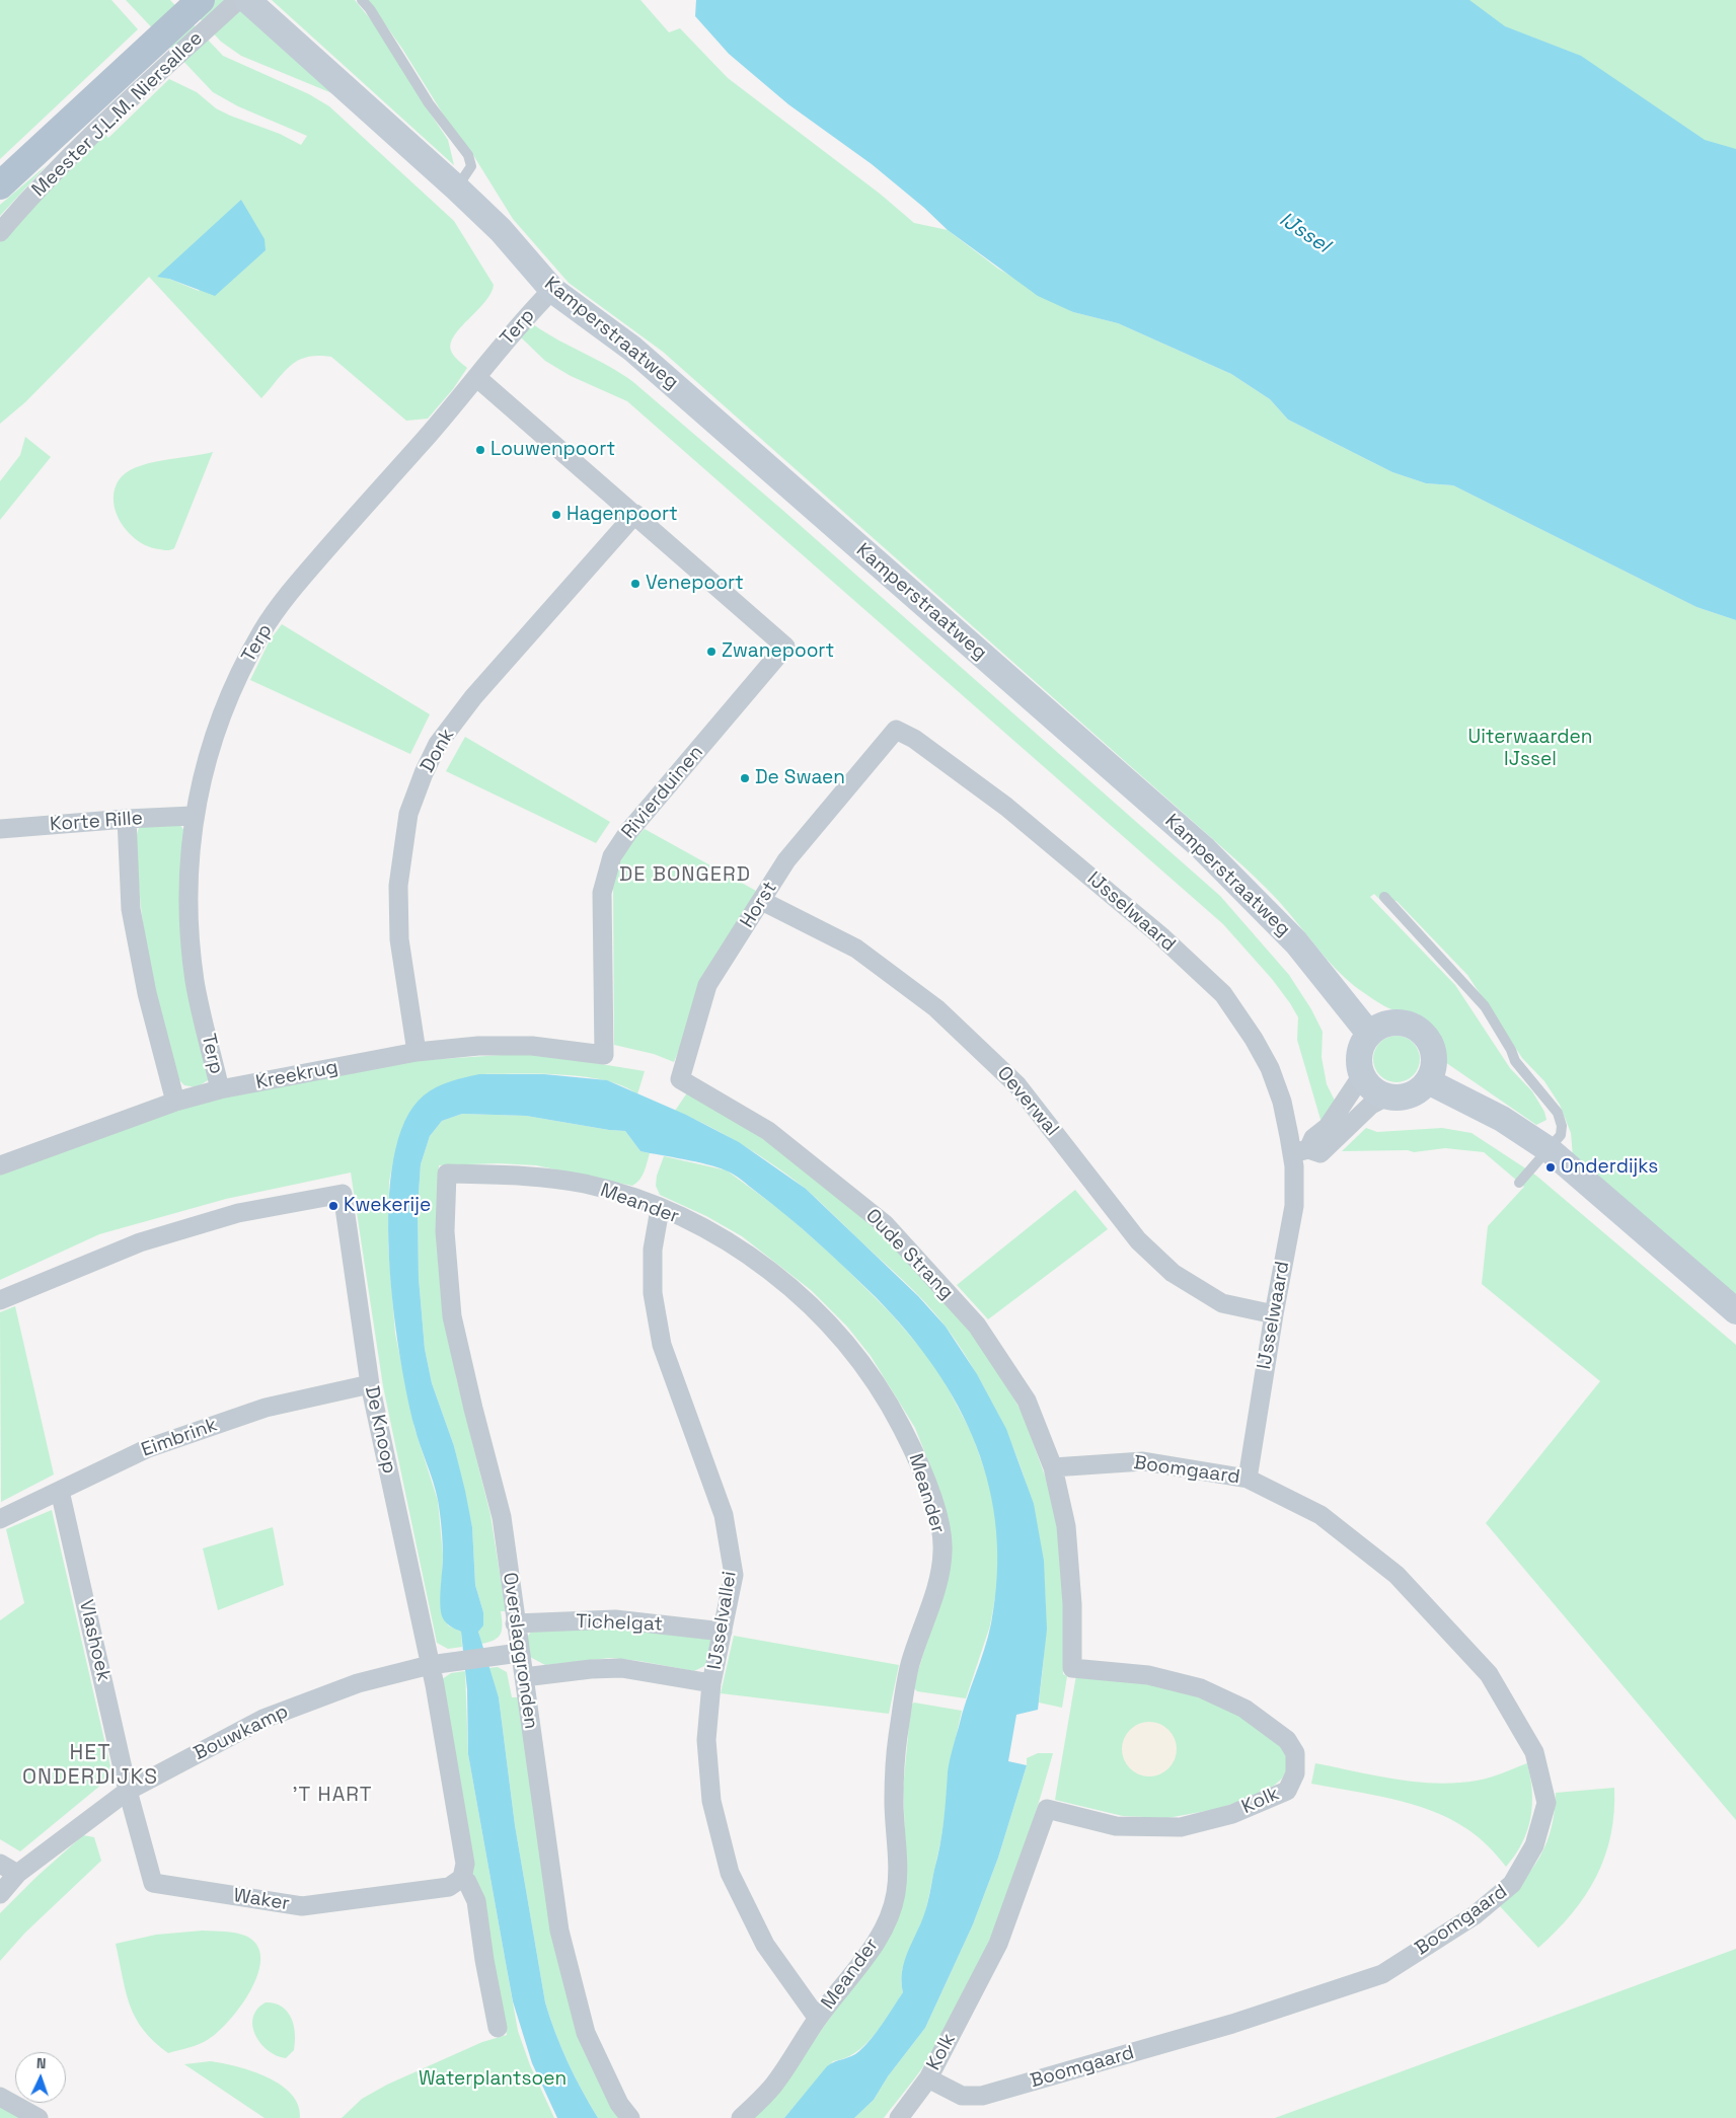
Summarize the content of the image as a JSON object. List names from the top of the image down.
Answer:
{
  "streets": {
    "main road": ["Meester J.L.M. Niersallee", "Kamperstraatweg"],
    "street": [
      "Terp",
      "Donk",
      "Rivierduinen",
      "Korte Rille",
      "Horst",
      "IJsselwaard",
      "Kreekrug",
      "Oeverwal",
      "Meander",
      "Oude Strang",
      "De Knoop",
      "Eimbrink",
      "Boomgaard",
      "IJsselvallei",
      "Tichelgat",
      "Vlashoek",
      "Overslaggronden",
      "Bouwkamp",
      "Kolk",
      "Waker"
    ]
  },
  "crossings": [
    ["Terp", "Kamperstraatweg"],
    ["Terp", "Korte Rille"],
    ["Terp", "Kreekrug"],
    ["Donk", "Rivierduinen"],
    ["Donk", "Kreekrug"],
    ["Rivierduinen", "Kreekrug"],
    ["Horst", "IJsselwaard"],
    ["Horst", "Oeverwal"],
    ["Horst", "Oude Strang"],
    ["IJsselwaard", "Oeverwal"],
    ["IJsselwaard", "Boomgaard"],
    ["Meander", "IJsselvallei"],
    ["Meander", "Overslaggronden"],
    ["Oude Strang", "Boomgaard"],
    ["Oude Strang", "Kolk"],
    ["De Knoop", "Eimbrink"],
    ["De Knoop", "Bouwkamp"],
    ["Eimbrink", "Vlashoek"],
    ["Boomgaard", "Kolk"],
    ["IJsselvallei", "Tichelgat"],
    ["Tichelgat", "Overslaggronden"],
    ["Vlashoek", "Bouwkamp"],
    ["Vlashoek", "Waker"],
    ["Overslaggronden", "Bouwkamp"],
    ["Bouwkamp", "Waker"]
  ],
  "districts": ["DE BONGERD", "HET ONDERDIJKS", "'T HART"],
  "water": ["IJssel"],
  "parks": ["Uiterwaarden IJssel", "Waterplantsoen"],
  "places": [
    "Louwenpoort",
    "Hagenpoort",
    "Venepoort",
    "Zwanepoort",
    "De Swaen",
    "Onderdijks",
    "Kwekerije"
  ],
  "north": "top"
}
